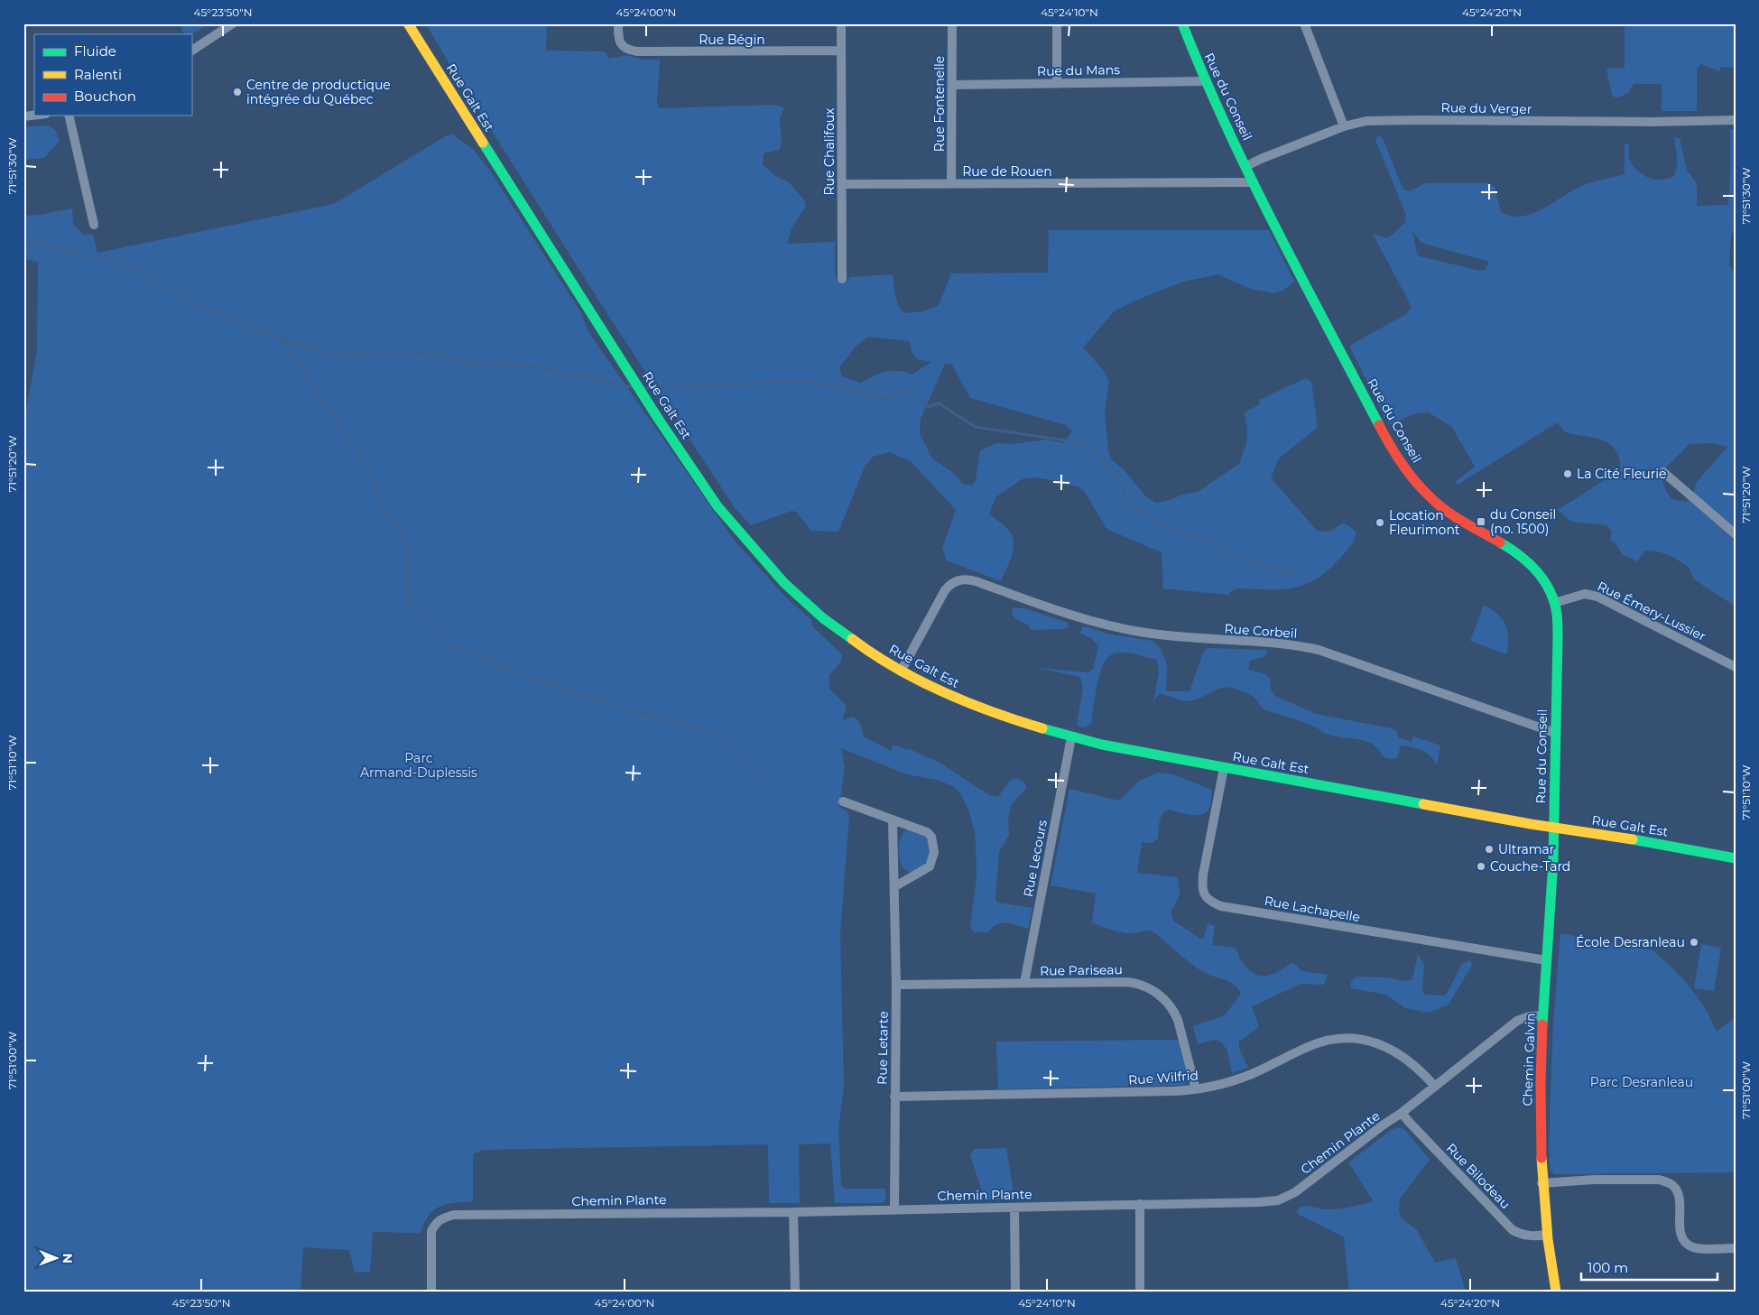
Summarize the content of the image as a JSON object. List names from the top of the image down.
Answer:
{
  "streets": {
    "street": [
      "Rue Bégin",
      "Rue du Mans",
      "Rue du Conseil",
      "Rue Galt Est",
      "Rue Fontenelle",
      "Rue du Verger",
      "Rue Chalifoux",
      "Rue de Rouen",
      "Rue Émery-Lussier",
      "Rue Corbeil",
      "Rue Lecours",
      "Rue Lachapelle",
      "Rue Pariseau",
      "Rue Letarte",
      "Chemin Galvin",
      "Rue Wilfrid",
      "Chemin Plante",
      "Rue Bilodeau"
    ]
  },
  "crossings": [
    ["Rue Bégin", "Rue Chalifoux"],
    ["Rue du Mans", "Rue du Conseil"],
    ["Rue du Mans", "Rue Fontenelle"],
    ["Rue du Conseil", "Rue Galt Est"],
    ["Rue du Conseil", "Rue du Verger"],
    ["Rue du Conseil", "Rue de Rouen"],
    ["Rue du Conseil", "Rue Émery-Lussier"],
    ["Rue du Conseil", "Rue Corbeil"],
    ["Rue du Conseil", "Chemin Galvin"],
    ["Rue Galt Est", "Rue Corbeil"],
    ["Rue Galt Est", "Rue Lecours"],
    ["Rue Galt Est", "Rue Lachapelle"],
    ["Rue Galt Est", "Chemin Galvin"],
    ["Rue Fontenelle", "Rue de Rouen"],
    ["Rue Chalifoux", "Rue de Rouen"],
    ["Rue Lecours", "Rue Pariseau"],
    ["Rue Lachapelle", "Chemin Galvin"],
    ["Rue Pariseau", "Rue Letarte"],
    ["Rue Pariseau", "Rue Wilfrid"],
    ["Rue Letarte", "Rue Wilfrid"],
    ["Rue Letarte", "Chemin Plante"],
    ["Chemin Galvin", "Chemin Plante"],
    ["Chemin Galvin", "Rue Bilodeau"],
    ["Rue Wilfrid", "Chemin Plante"],
    ["Chemin Plante", "Rue Bilodeau"]
  ],
  "parks": ["Parc Armand-Duplessis", "Parc Desranleau"],
  "places": {
    "other": [
      "Centre de productique intégrée du Québec",
      "La Cité Fleurie",
      "Location Fleurimont",
      "Ultramar",
      "Couche-Tard",
      "École Desranleau"
    ],
    "transit": ["du Conseil (no. 1500)"]
  },
  "legend": ["Fluide", "Ralenti", "Bouchon"],
  "scale_bar": "100 m",
  "north": "right",
  "coordinates": [
    "45°23'50\"N",
    "45°24'00\"N",
    "45°24'10\"N",
    "45°24'20\"N",
    "71°51'30\"W",
    "71°51'20\"W",
    "71°51'10\"W",
    "71°51'00\"W"
  ]
}
